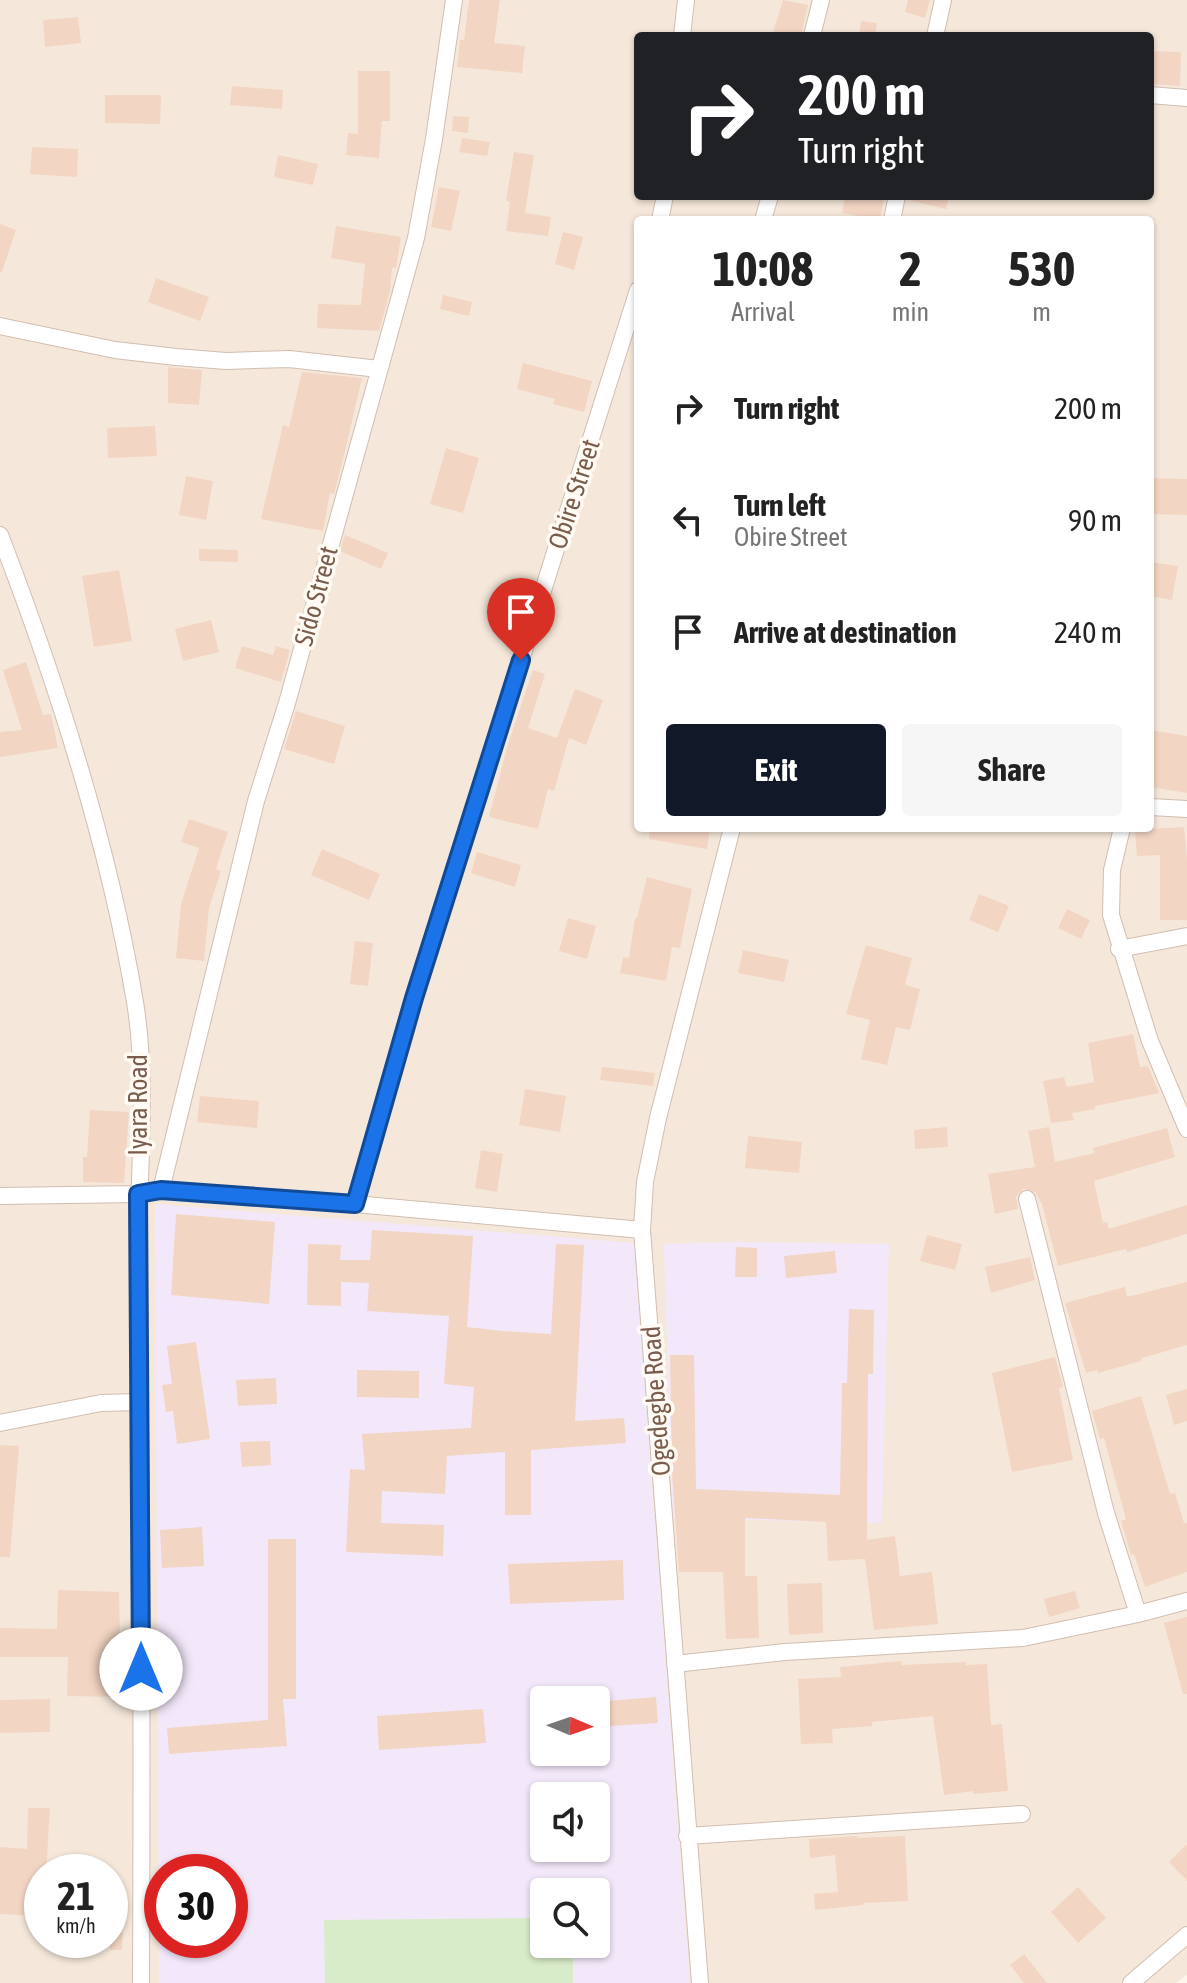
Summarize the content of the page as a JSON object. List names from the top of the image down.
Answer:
{
  "streets": {
    "street": [
      "Obire Street",
      "Sido Street",
      "Iyara Road",
      "Ogedegbe Road"
    ]
  },
  "north": "right",
  "page": {
    "turn": ["200 m", "Turn right"],
    "eta": [
      "10:08",
      "Arrival",
      "2",
      "min",
      "530",
      "m"
    ],
    "list": [
      {
        "name": "Turn right",
        "value": "200 m"
      },
      {
        "name": "Turn left",
        "note": "Obire Street",
        "value": "90 m"
      },
      {
        "name": "Arrive at destination",
        "value": "240 m"
      }
    ],
    "buttons": ["Exit", "Share"],
    "speed": "21 km/h",
    "limit": "30"
  }
}
